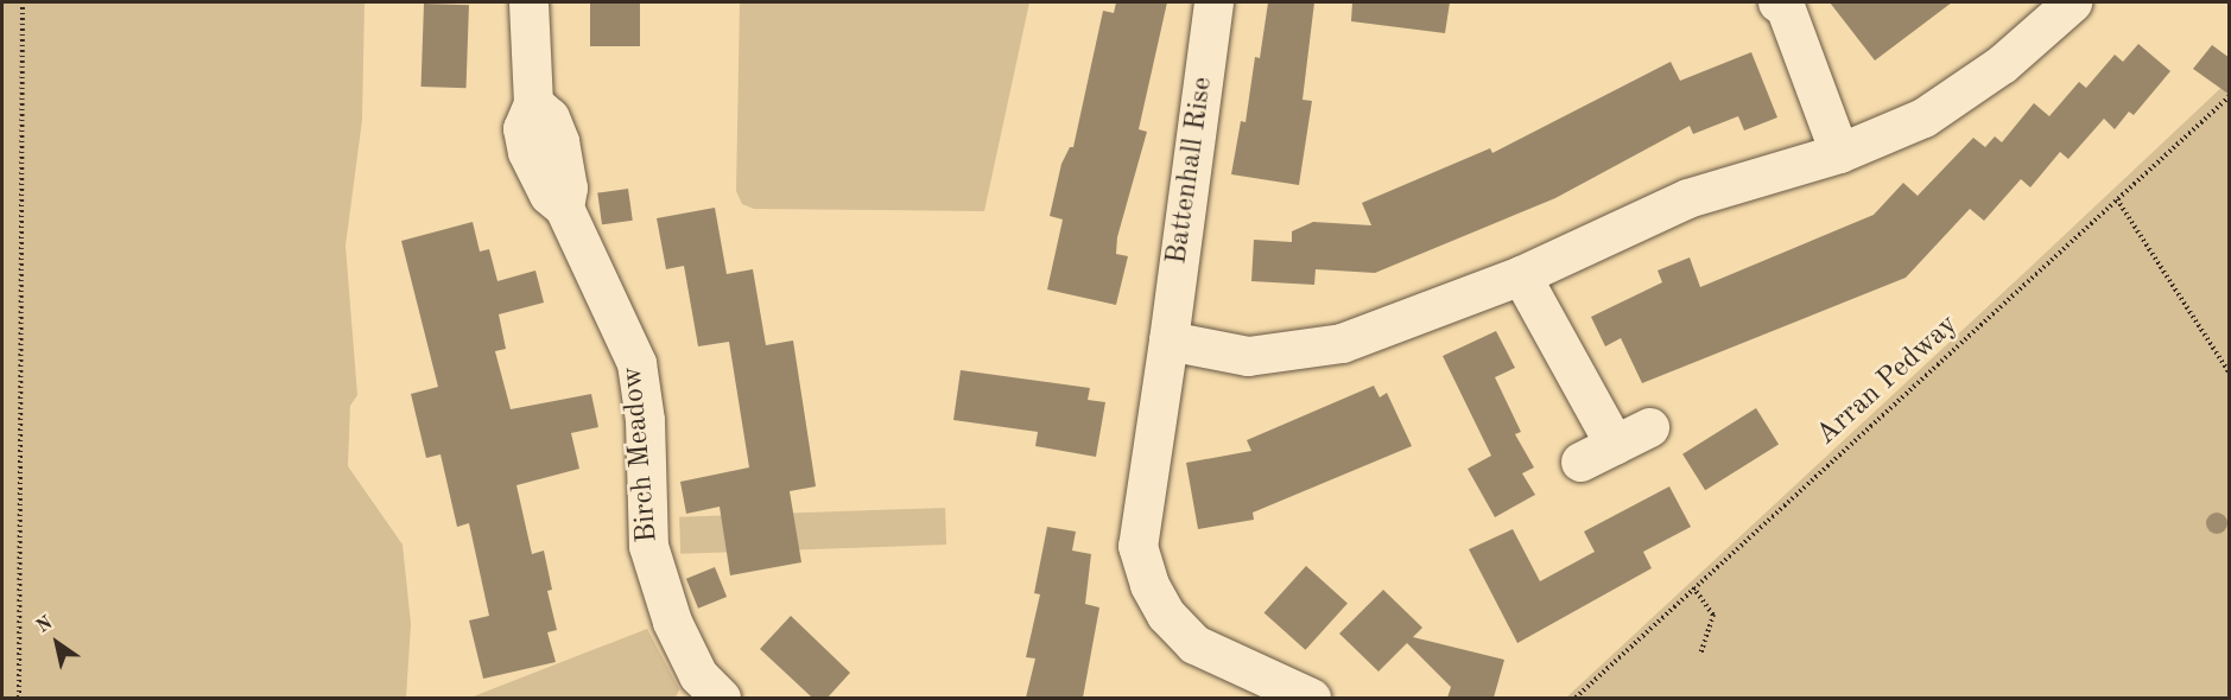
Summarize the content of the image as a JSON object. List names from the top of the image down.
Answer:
{
  "streets": {
    "street": ["Battenhall Rise", "Birch Meadow"],
    "path": ["Arran Pedway"]
  },
  "north": "top left"
}
